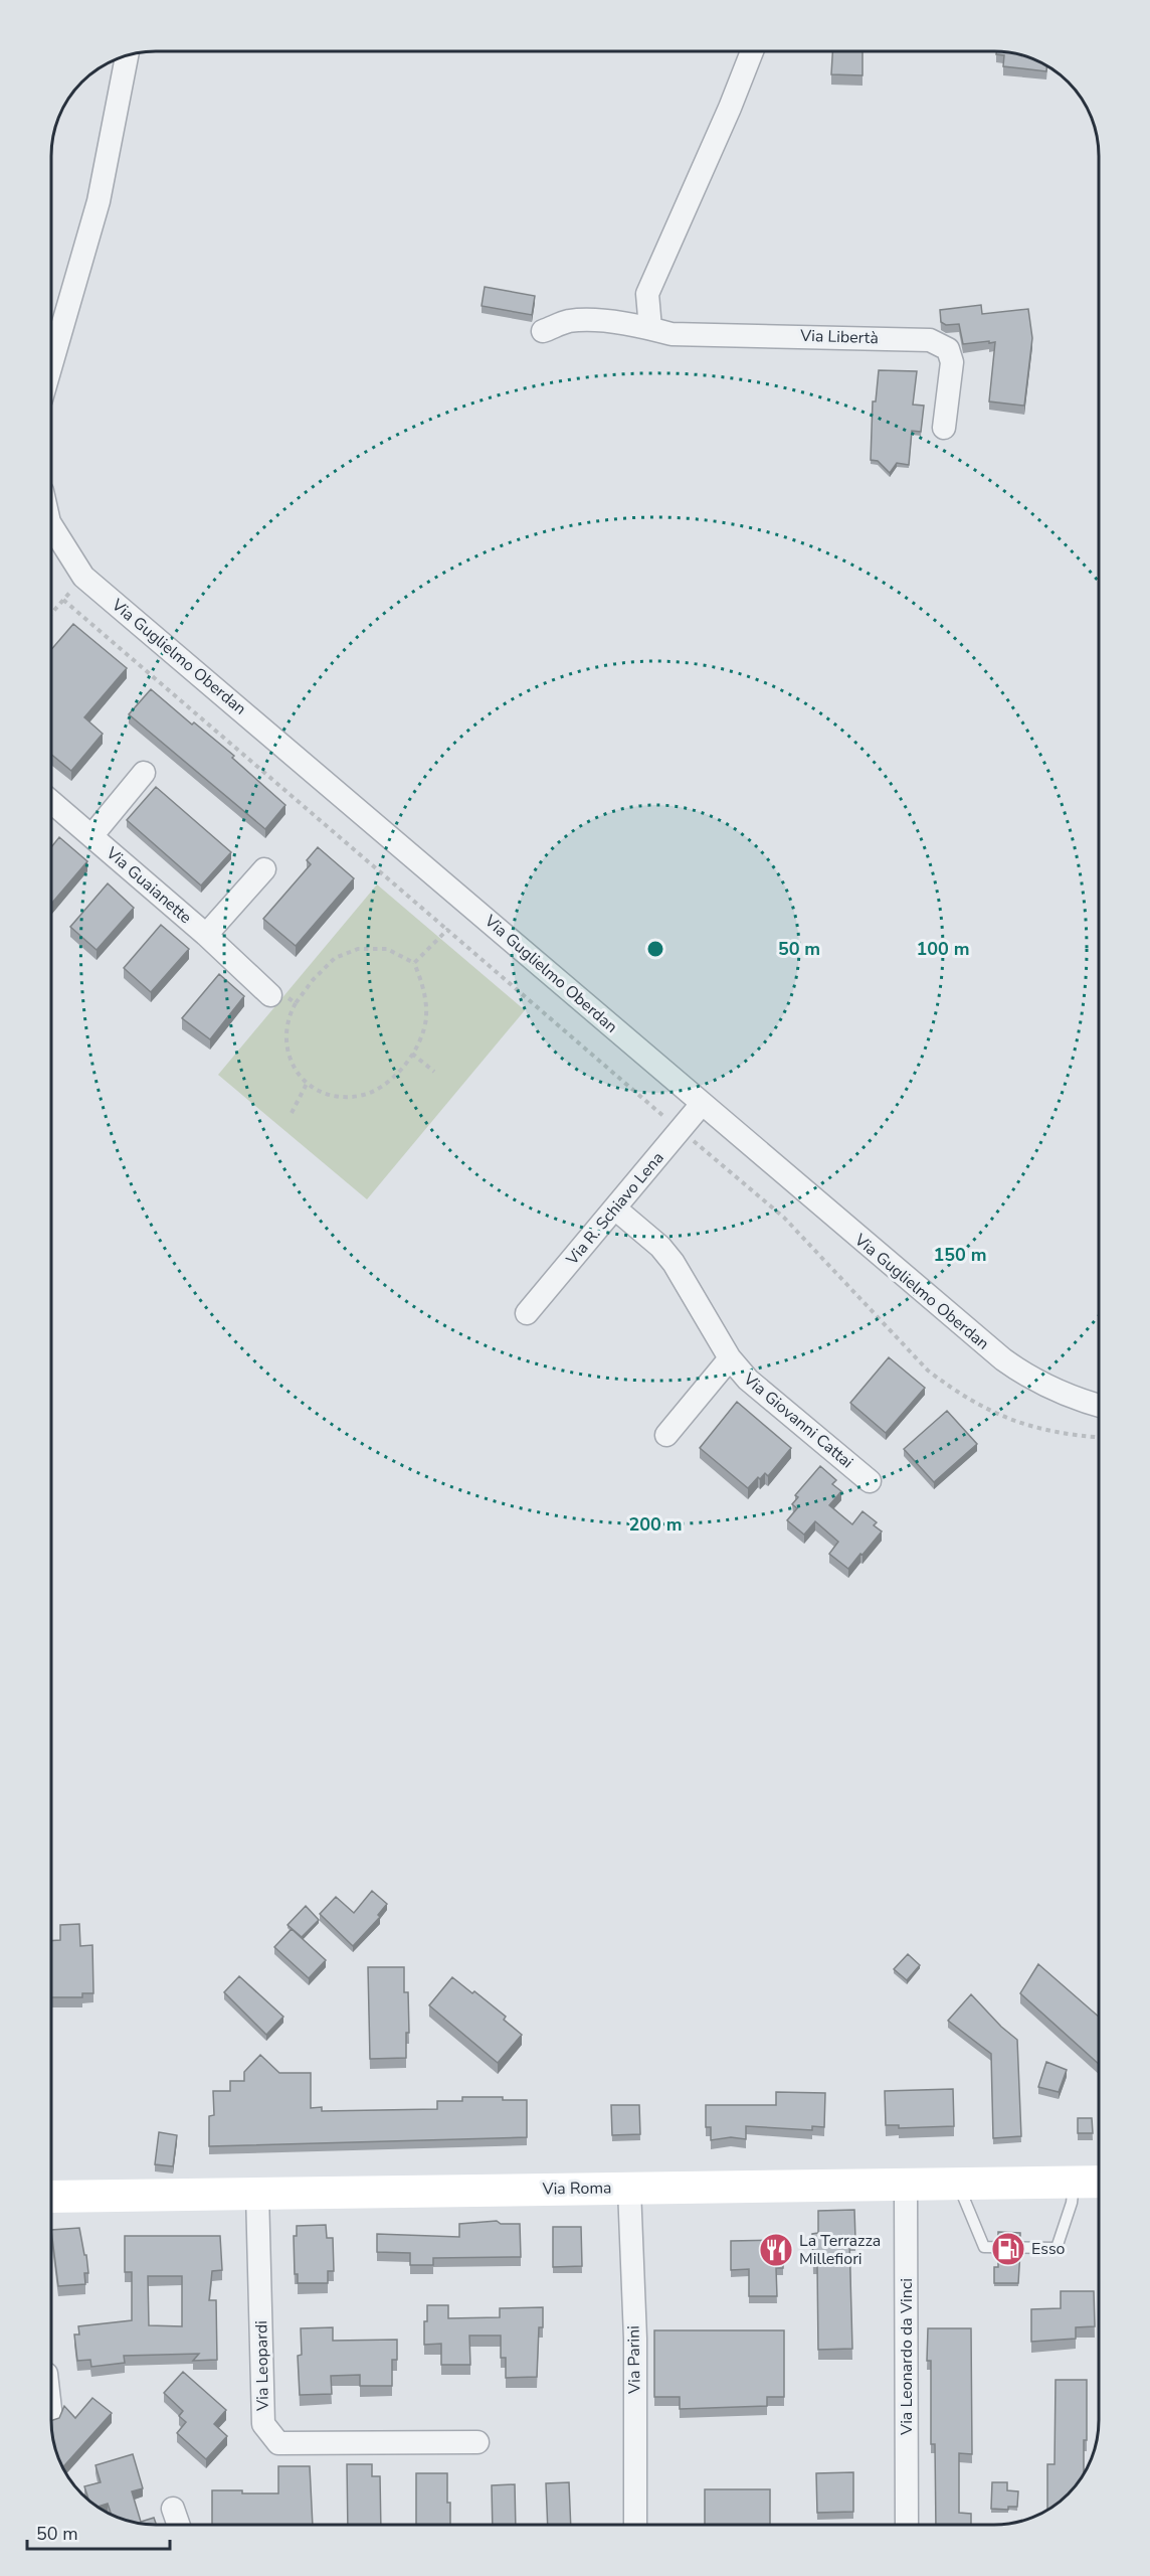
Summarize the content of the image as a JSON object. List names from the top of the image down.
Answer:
{
  "streets": {
    "main road": ["Via Roma"],
    "street": [
      "Via Libertà",
      "Via Guglielmo Oberdan",
      "Via Guaianette",
      "Via R. Schiavo Lena",
      "Via Giovanni Cattai",
      "Via Leonardo da Vinci",
      "Via Parini",
      "Via Leopardi"
    ]
  },
  "crossings": [
    ["Via Guglielmo Oberdan", "Via R. Schiavo Lena"],
    ["Via R. Schiavo Lena", "Via Giovanni Cattai"],
    ["Via Roma", "Via Leonardo da Vinci"],
    ["Via Roma", "Via Parini"],
    ["Via Roma", "Via Leopardi"]
  ],
  "places": {
    "fuel station": ["Esso"],
    "restaurant": ["La Terrazza Millefiori"]
  },
  "scale_bar": "50 m",
  "rings": [
    "50 m",
    "100 m",
    "150 m",
    "200 m"
  ]
}
